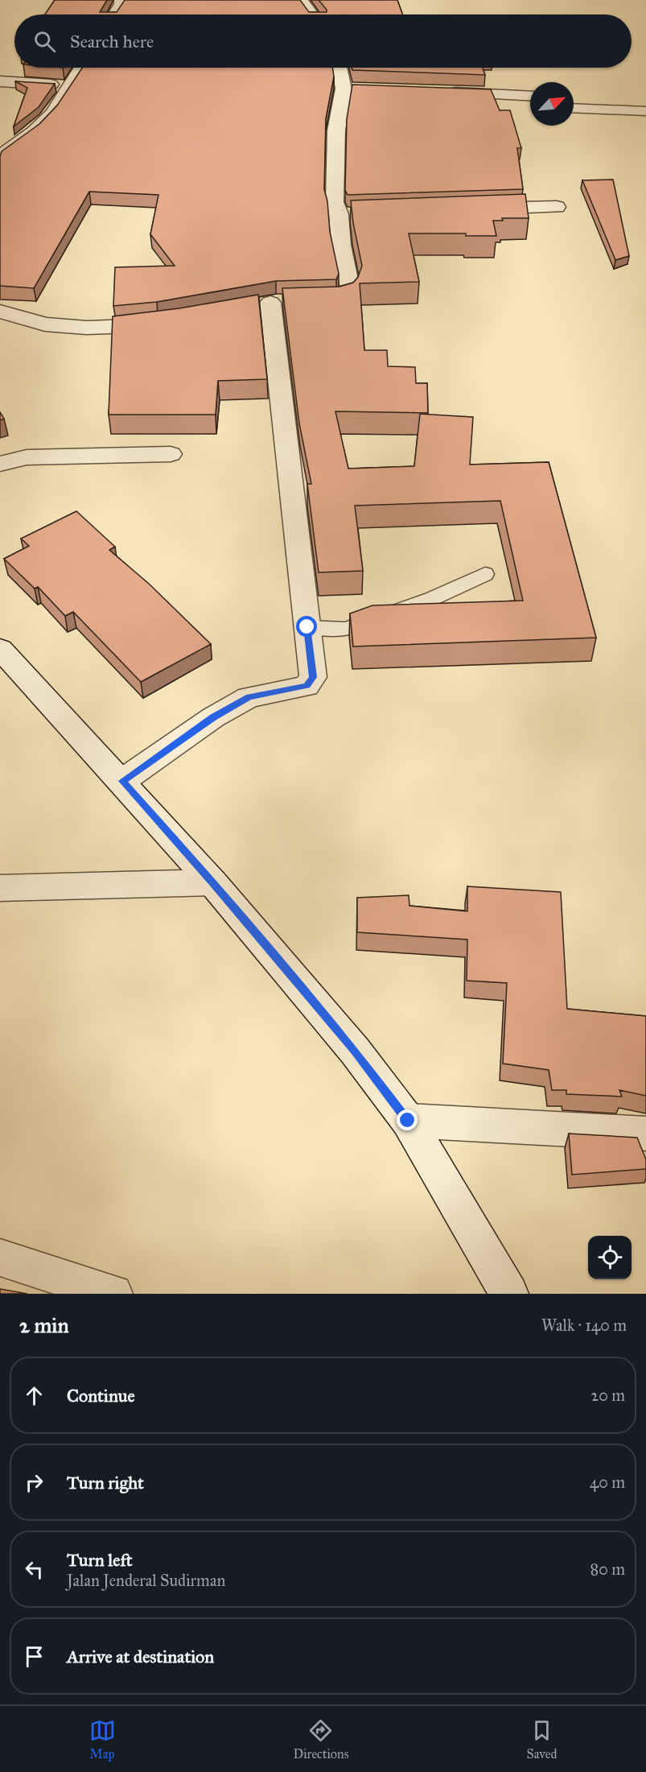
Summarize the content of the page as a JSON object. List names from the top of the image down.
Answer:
{
  "north": "top right",
  "page": {
    "search": "Search here",
    "heading": ["2 min", "Walk · 140 m"],
    "list": [
      ["Continue", "20 m"],
      ["Turn right", "40 m"],
      ["Turn left", "Jalan Jenderal Sudirman", "80 m"],
      "Arrive at destination"
    ],
    "nav": ["Map", "Directions", "Saved"]
  }
}
